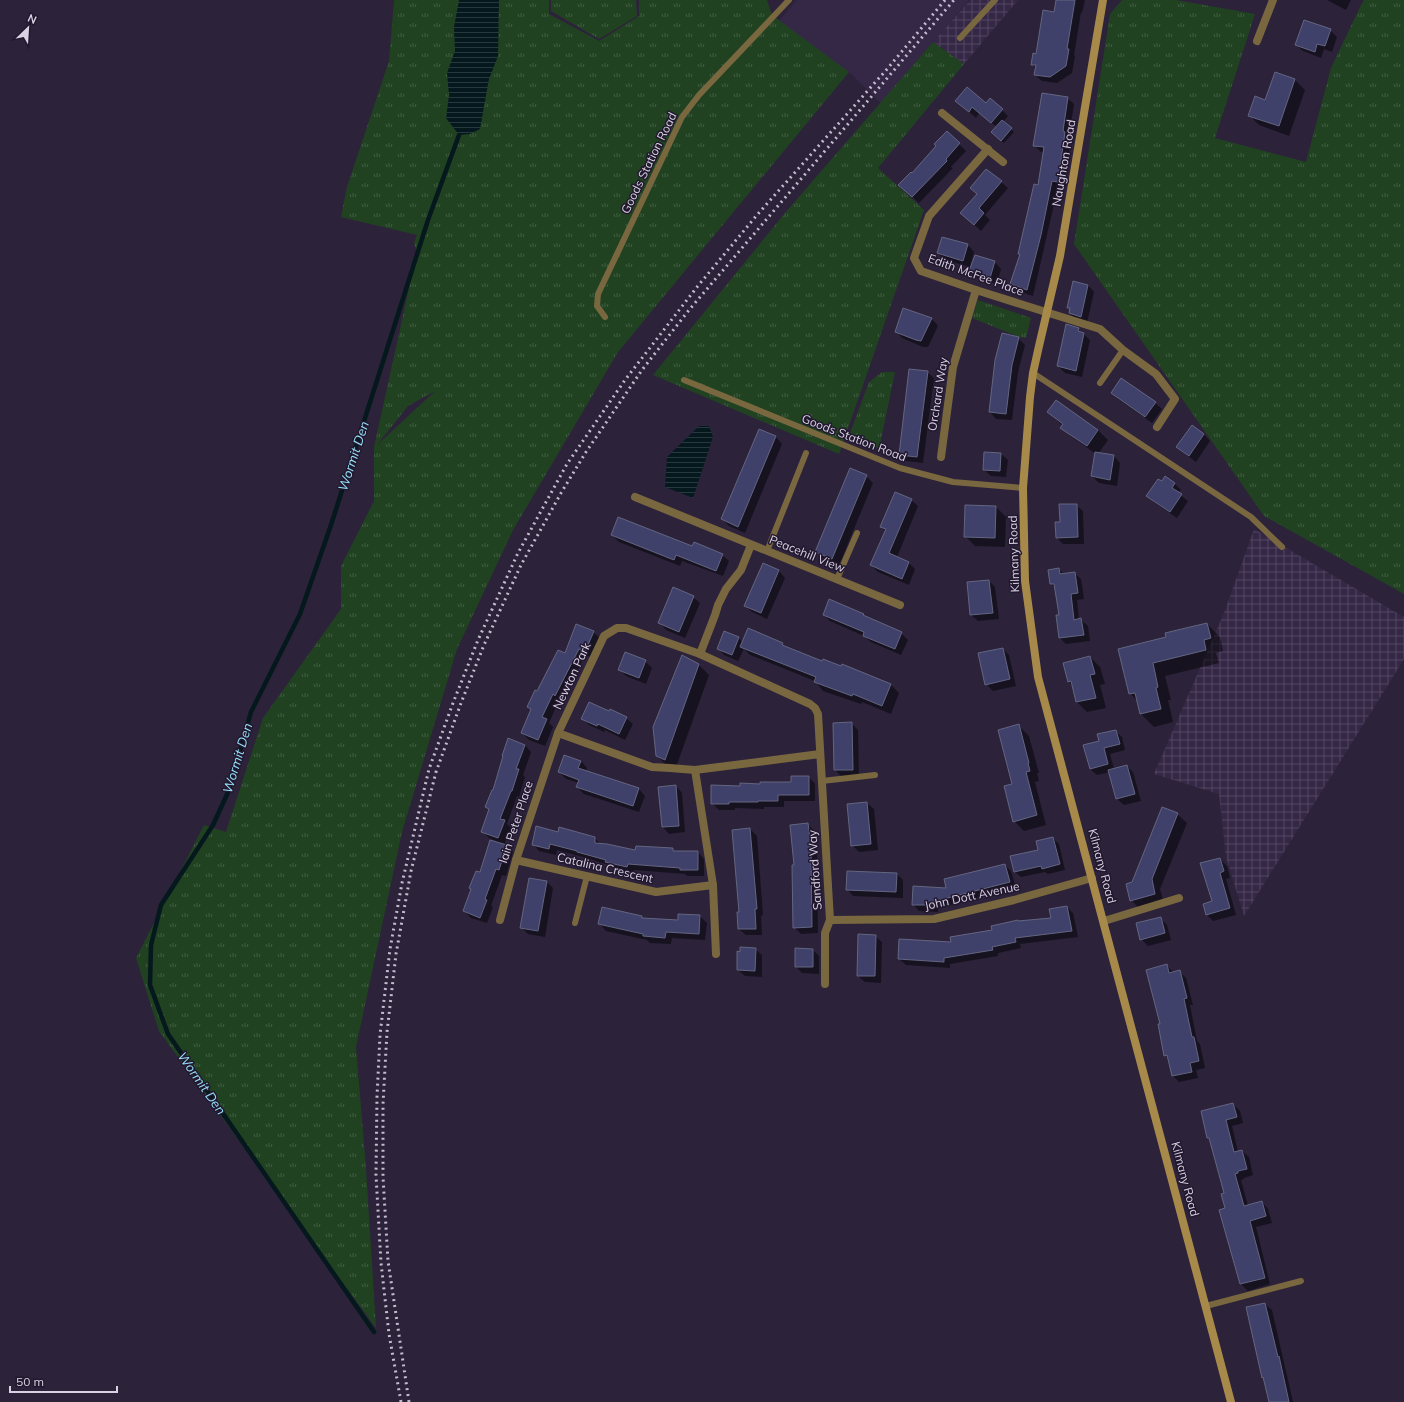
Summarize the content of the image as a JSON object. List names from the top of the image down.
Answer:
{
  "streets": {
    "main road": ["Naughton Road", "Kilmany Road"],
    "street": [
      "Edith McFee Place",
      "Orchard Way",
      "Peacehill View",
      "Newton Park",
      "Iain Peter Place",
      "Catalina Crescent",
      "Sandford Way",
      "John Dott Avenue"
    ],
    "lane": ["Goods Station Road"]
  },
  "crossings": [
    ["Goods Station Road", "Kilmany Road"],
    ["Naughton Road", "Edith McFee Place"],
    ["Naughton Road", "Kilmany Road"],
    ["Edith McFee Place", "Orchard Way"],
    ["Peacehill View", "Newton Park"],
    ["Kilmany Road", "John Dott Avenue"],
    ["Newton Park", "Iain Peter Place"],
    ["Newton Park", "Sandford Way"],
    ["Iain Peter Place", "Catalina Crescent"],
    ["Sandford Way", "John Dott Avenue"]
  ],
  "water": ["Wormit Den"],
  "scale_bar": "50 m",
  "north": "top right"
}
